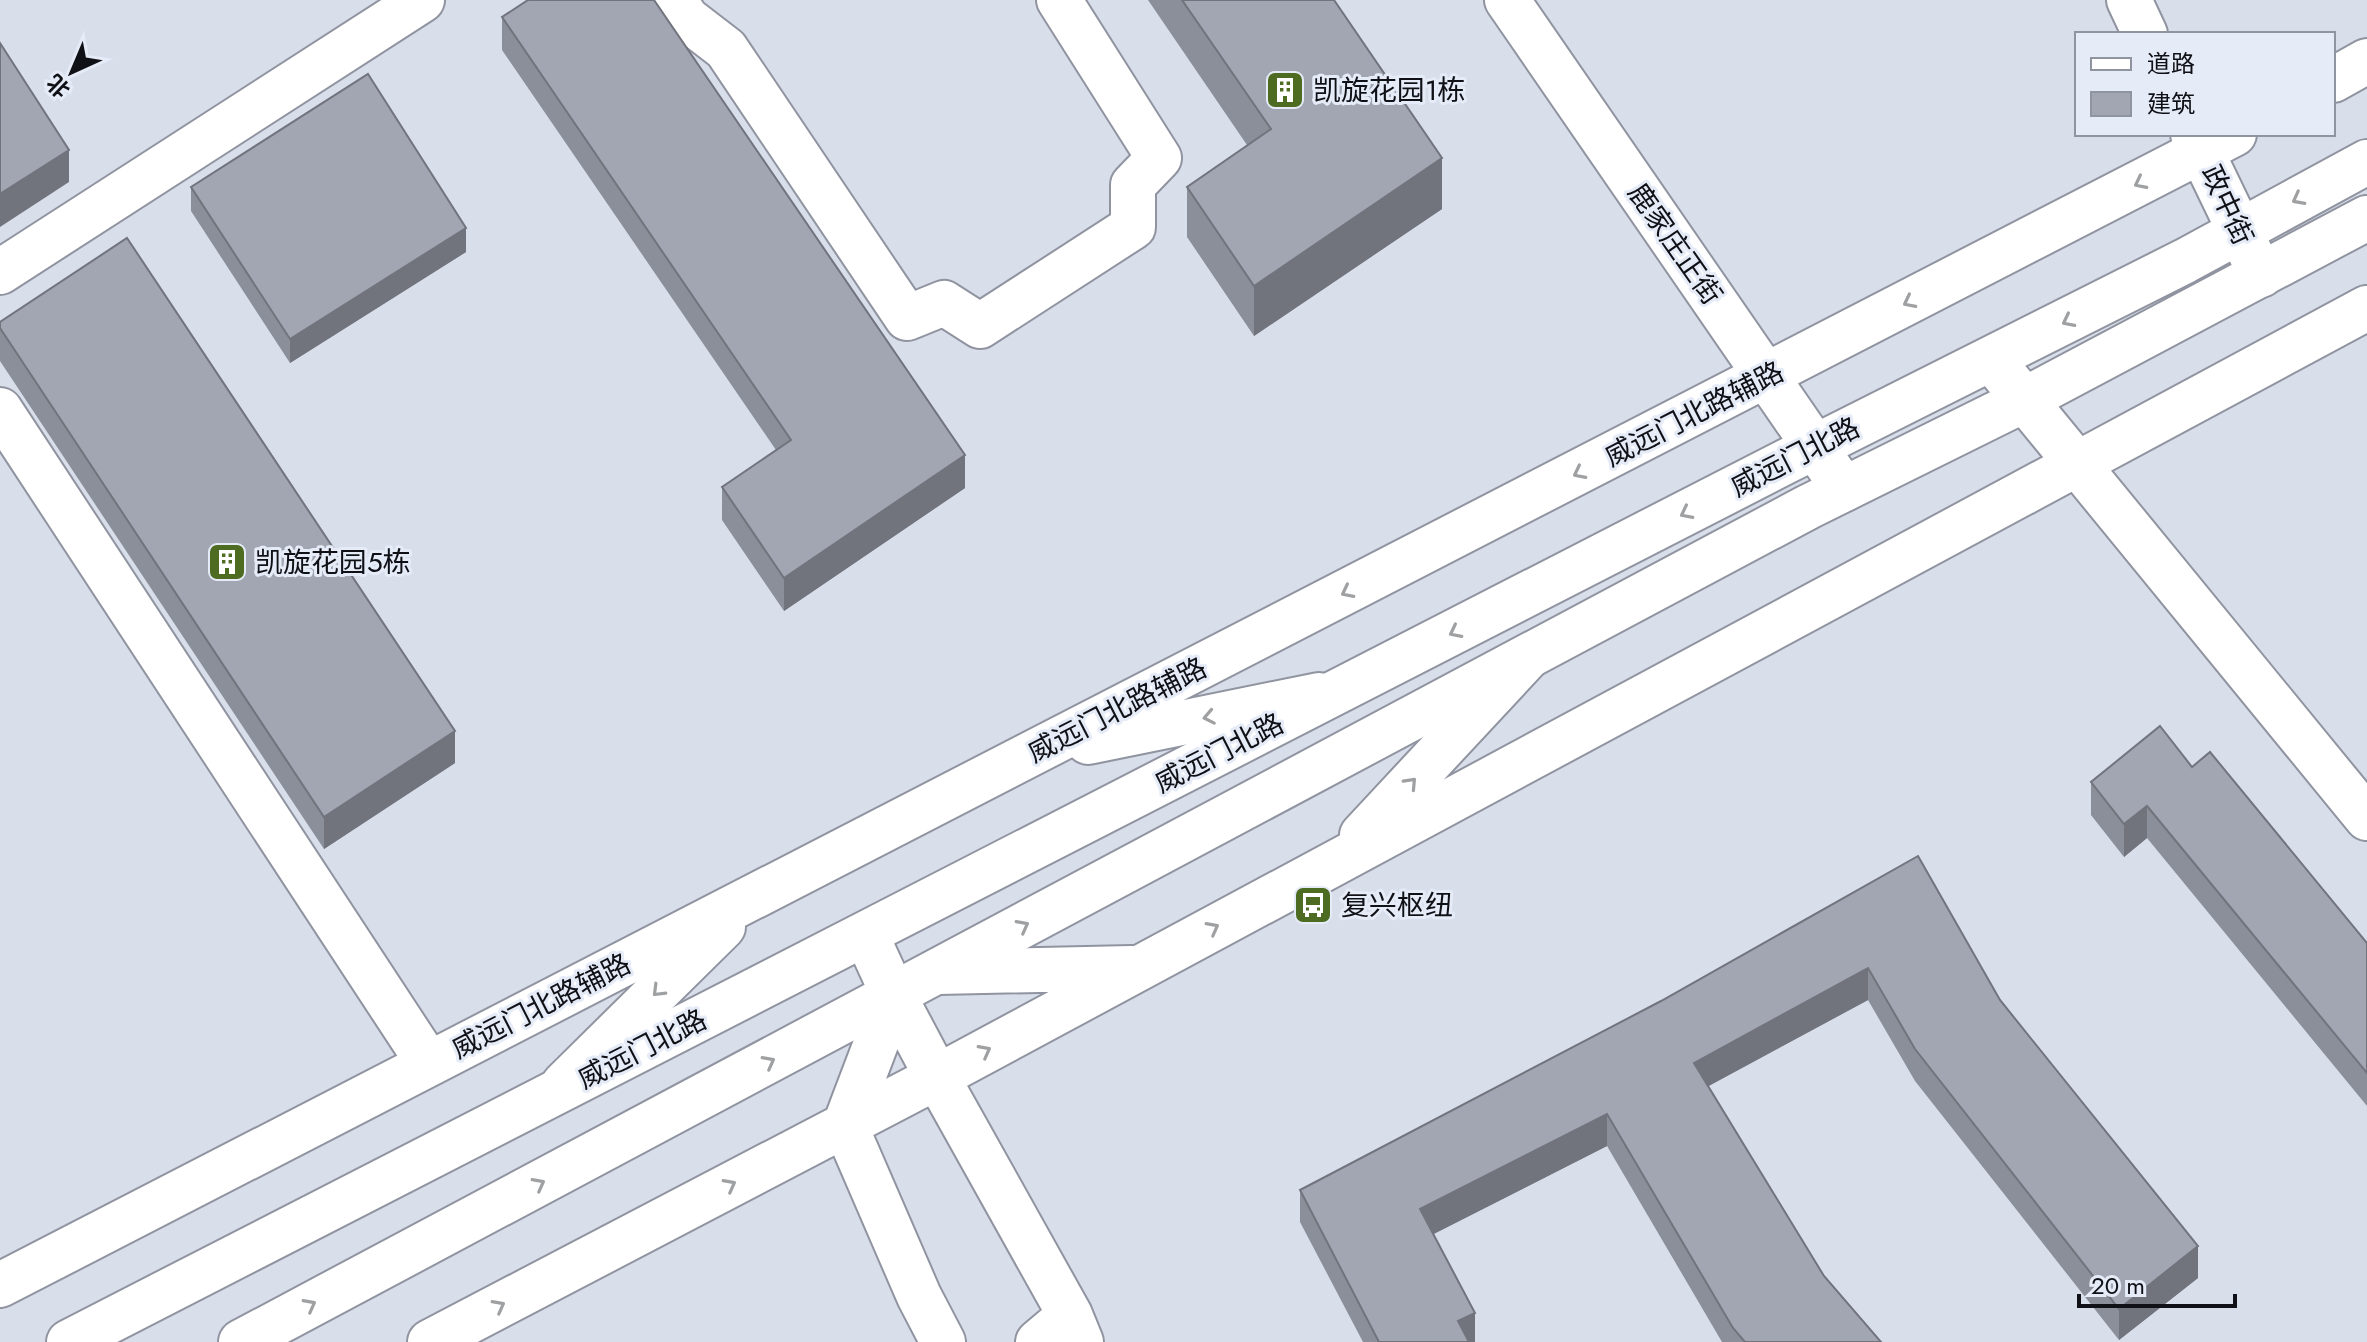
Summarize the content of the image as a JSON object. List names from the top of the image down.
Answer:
{
  "streets": {
    "street": [
      "政中街",
      "鹿家庄正街",
      "威远门北路辅路",
      "威远门北路"
    ]
  },
  "crossings": [
    ["政中街", "威远门北路辅路"],
    ["政中街", "威远门北路"],
    ["鹿家庄正街", "威远门北路辅路"],
    ["鹿家庄正街", "威远门北路"]
  ],
  "places": {
    "building": ["凯旋花园1栋", "凯旋花园5栋"],
    "bus stop": ["复兴枢纽"]
  },
  "legend": ["道路", "建筑"],
  "scale_bar": "20 m",
  "north": "bottom left"
}
